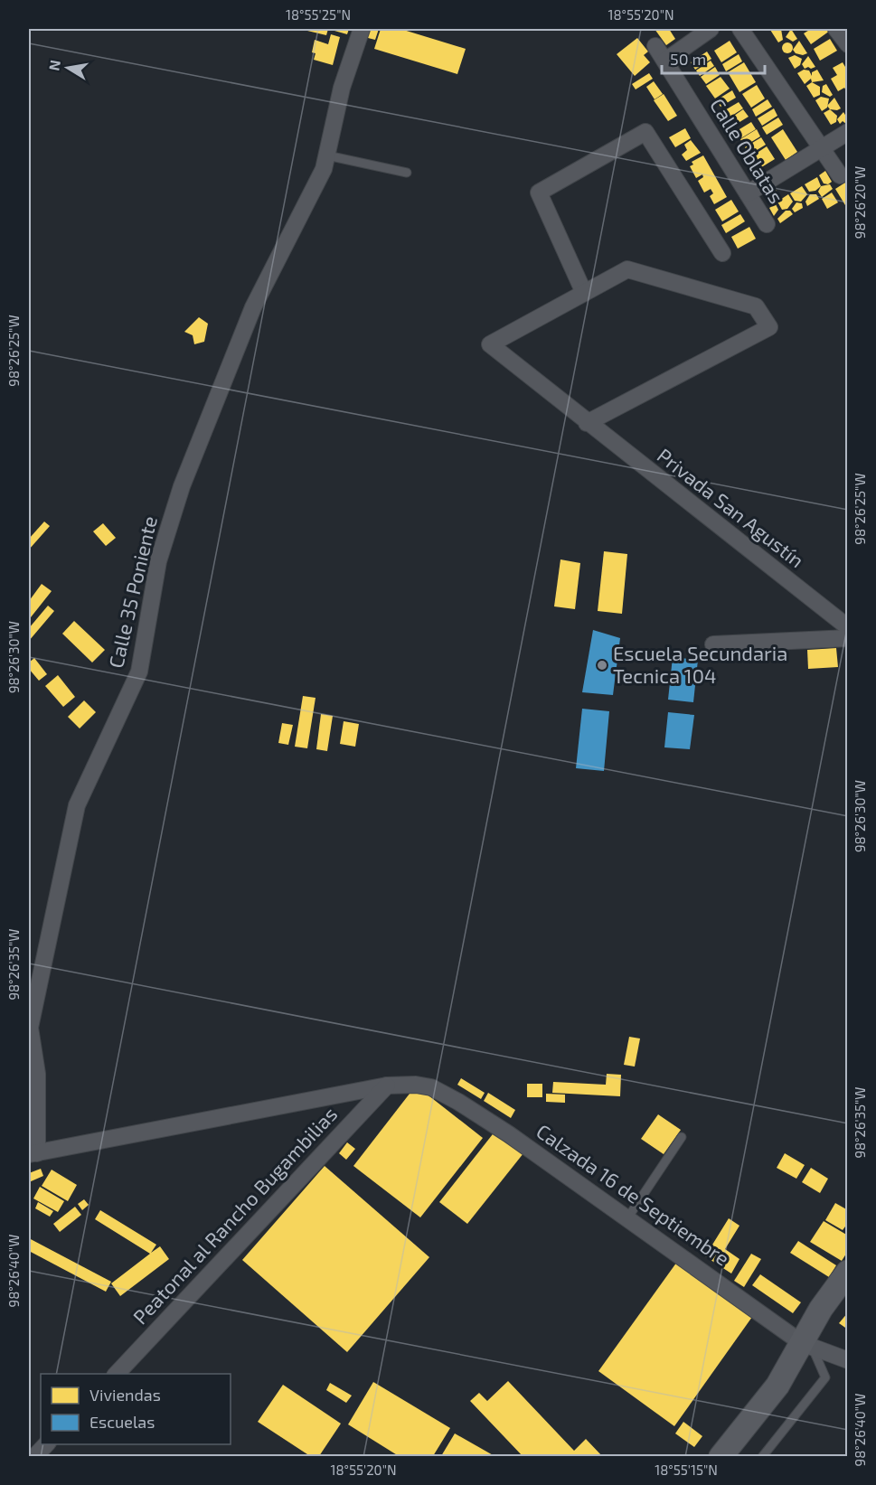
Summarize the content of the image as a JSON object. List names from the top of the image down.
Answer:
{
  "streets": {
    "street": [
      "Calle Oblatas",
      "Privada San Agustín",
      "Calle 35 Poniente",
      "Calzada 16 de Septiembre",
      "Peatonal al Rancho Bugambilias"
    ]
  },
  "crossings": [
    ["Calle 35 Poniente", "Calzada 16 de Septiembre"],
    ["Calzada 16 de Septiembre", "Peatonal al Rancho Bugambilias"]
  ],
  "places": ["Escuela Secundaria Tecnica 104"],
  "legend": ["Viviendas", "Escuelas"],
  "scale_bar": "50 m",
  "north": "left",
  "coordinates": [
    "18°55'25\"N",
    "18°55'20\"N",
    "98°26'20\"W",
    "98°26'25\"W",
    "98°26'30\"W",
    "98°26'35\"W",
    "98°26'40\"W",
    "18°55'15\"N"
  ]
}
